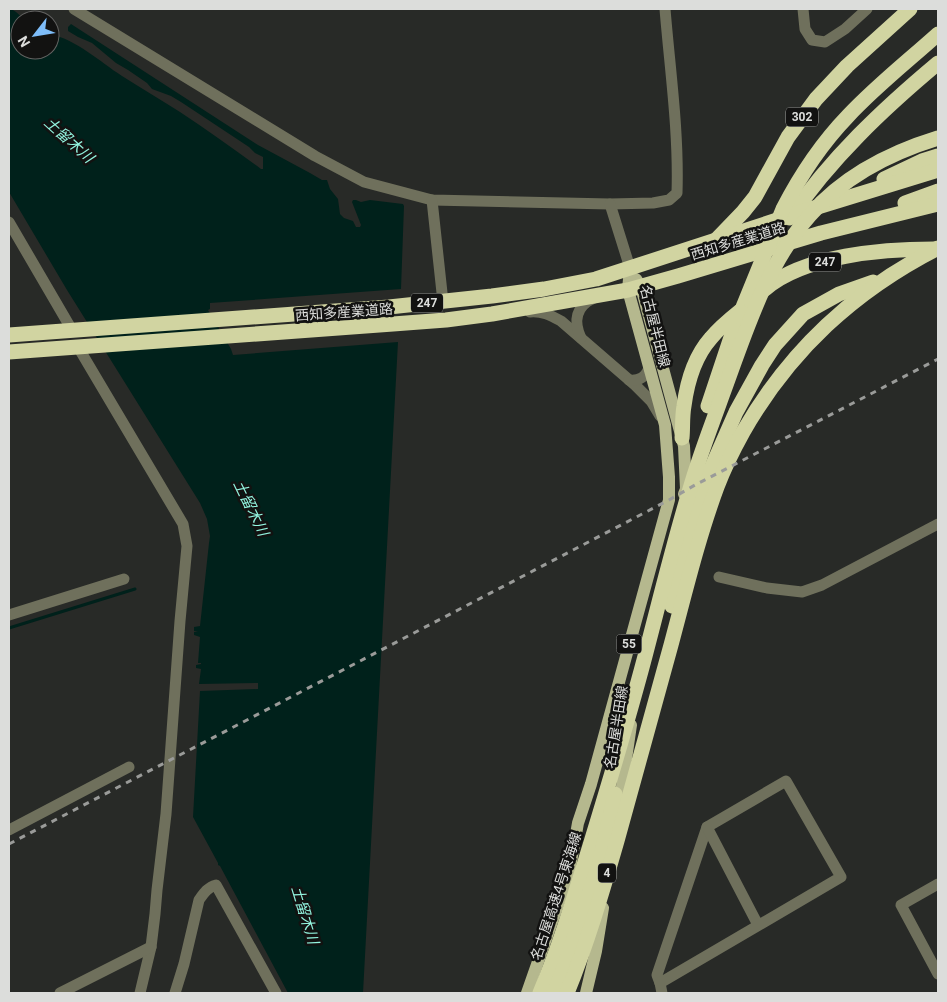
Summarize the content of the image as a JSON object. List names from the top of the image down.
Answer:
{
  "streets": {
    "highway": [
      "302",
      "西知多産業道路",
      "247",
      "4",
      "名古屋高速4号東海線"
    ],
    "main road": ["名古屋半田線", "55"]
  },
  "crossings": [
    ["302", "西知多産業道路"],
    ["西知多産業道路", "名古屋半田線"],
    ["247", "名古屋半田線"]
  ],
  "water": ["土留木川"],
  "north": "bottom left"
}
